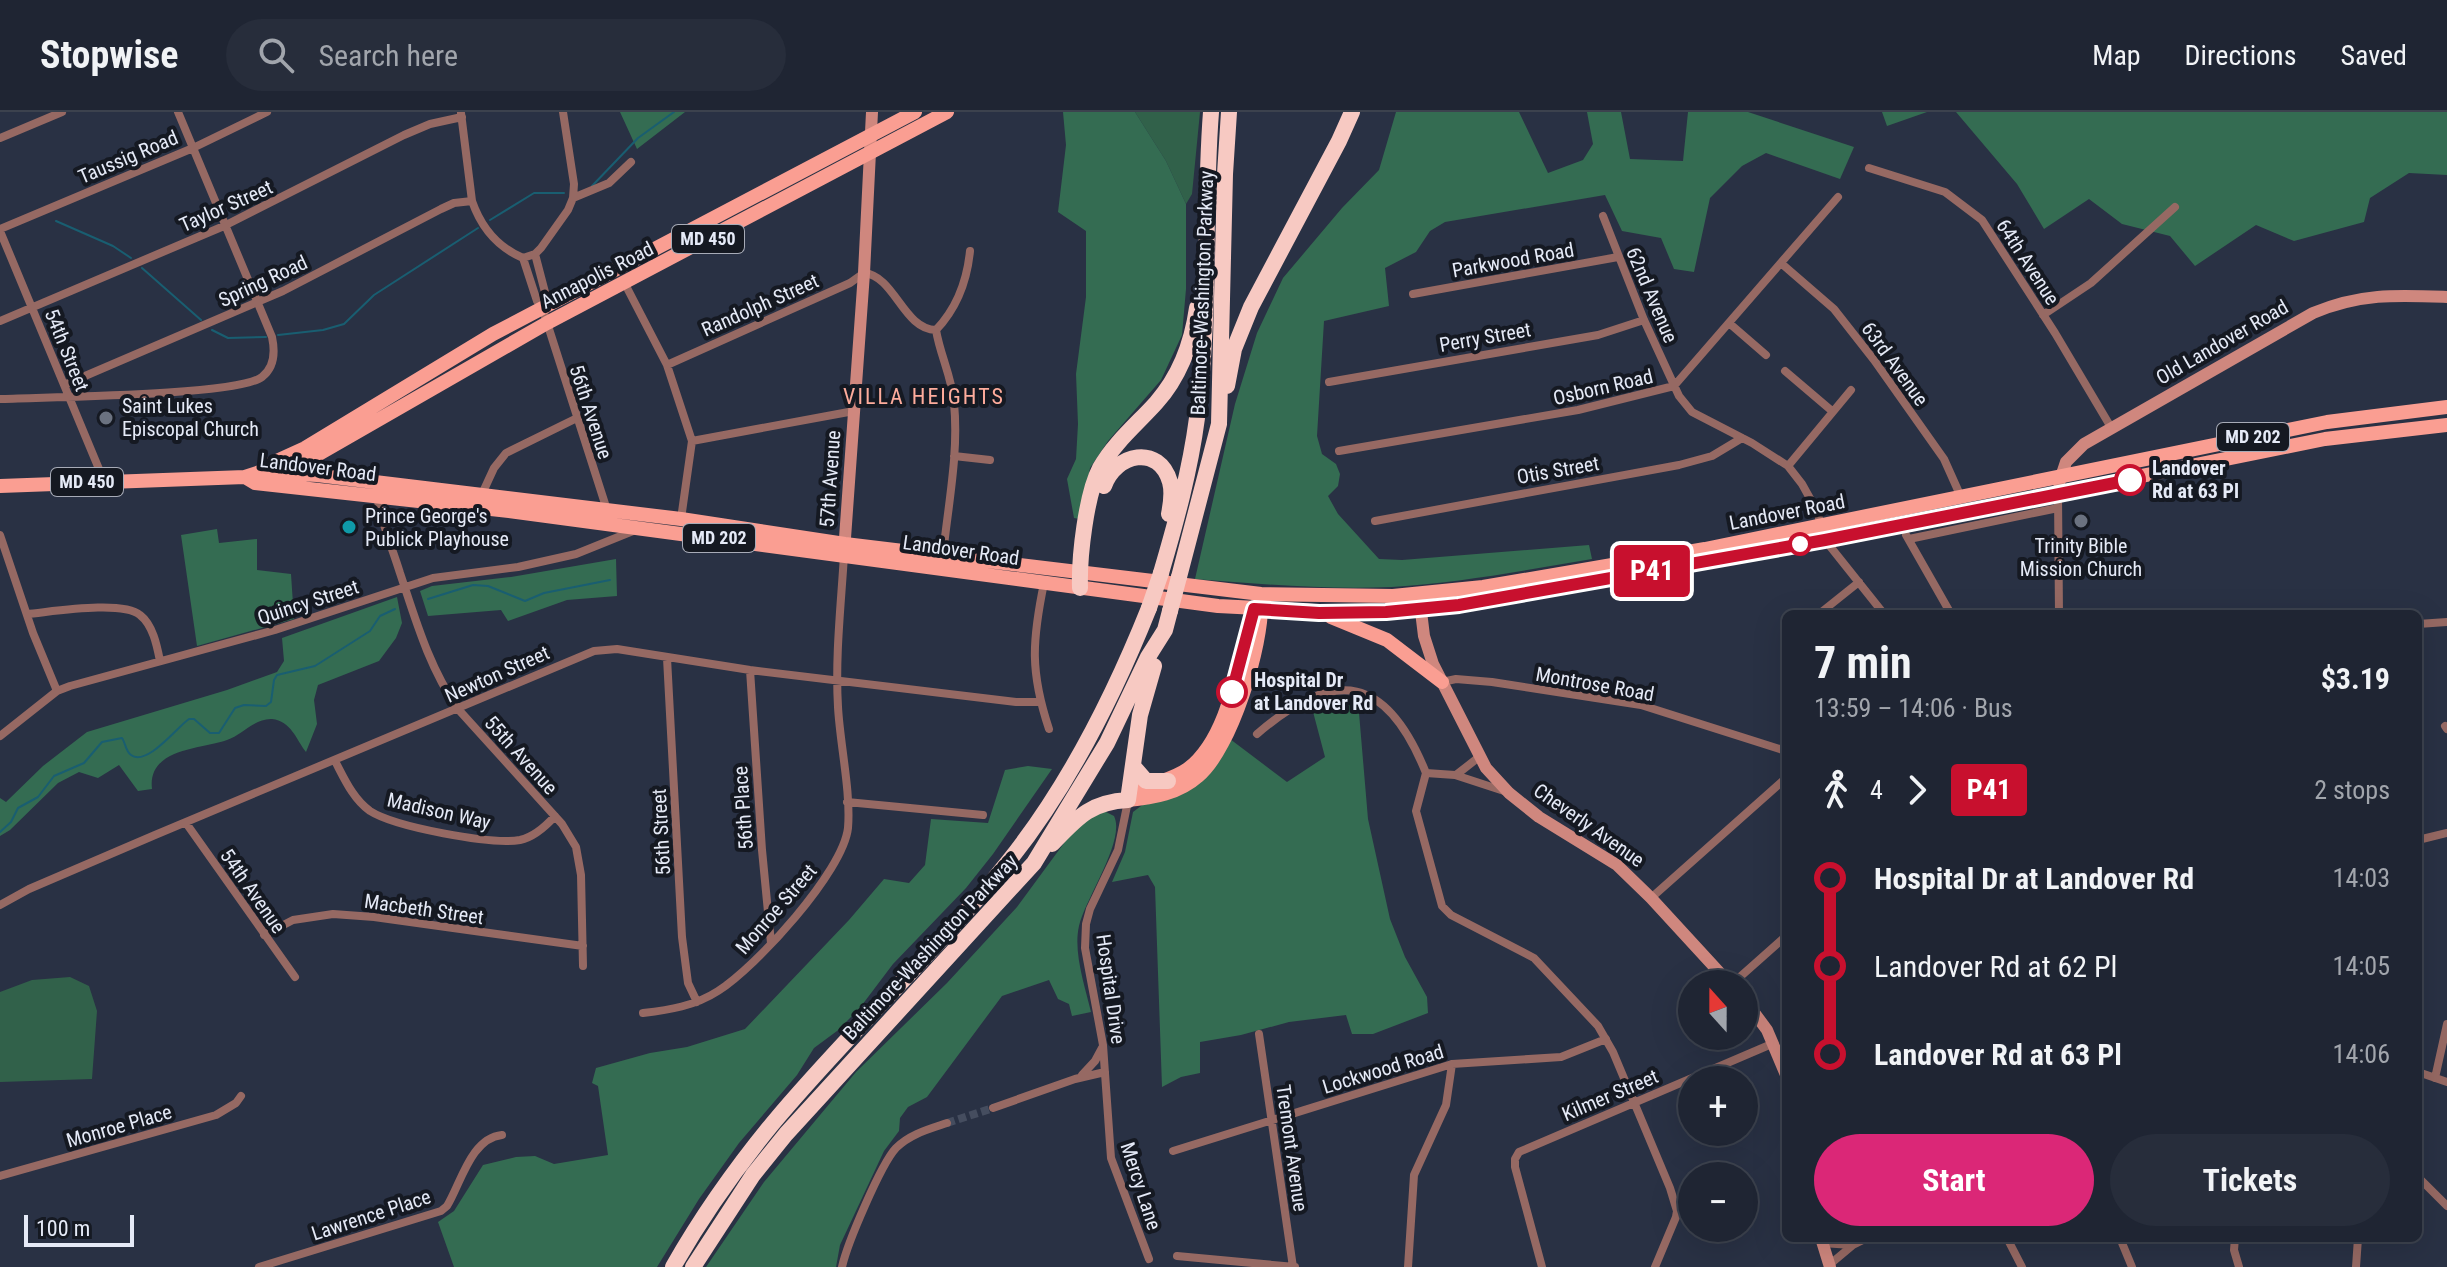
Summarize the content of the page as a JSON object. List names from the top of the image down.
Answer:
{
  "streets": {
    "highway": ["Baltimore-Washington Parkway"],
    "main road": [
      "MD 450",
      "Annapolis Road",
      "MD 202",
      "Landover Road"
    ],
    "street": [
      "Taussig Road",
      "Taylor Street",
      "Parkwood Road",
      "64th Avenue",
      "Spring Road",
      "62nd Avenue",
      "Randolph Street",
      "Perry Street",
      "Old Landover Road",
      "54th Street",
      "63rd Avenue",
      "Osborn Road",
      "56th Avenue",
      "Otis Street",
      "57th Avenue",
      "Quincy Street",
      "Newton Street",
      "Montrose Road",
      "55th Avenue",
      "56th Place",
      "Madison Way",
      "Cheverly Avenue",
      "56th Street",
      "54th Avenue",
      "Macbeth Street",
      "Monroe Street",
      "Hospital Drive",
      "Lockwood Road",
      "Kilmer Street",
      "Monroe Place",
      "Tremont Avenue",
      "Mercy Lane",
      "Lawrence Place"
    ]
  },
  "crossings": [
    ["Taussig Road", "54th Street"],
    ["Taylor Street", "54th Street"],
    ["MD 450", "54th Street"],
    ["MD 450", "Landover Road"],
    ["Parkwood Road", "62nd Avenue"],
    ["64th Avenue", "Old Landover Road"],
    ["Annapolis Road", "56th Avenue"],
    ["Annapolis Road", "Landover Road"],
    ["Annapolis Road", "57th Avenue"],
    ["Spring Road", "54th Street"],
    ["62nd Avenue", "Perry Street"],
    ["62nd Avenue", "Osborn Road"],
    ["62nd Avenue", "Otis Street"],
    ["Randolph Street", "57th Avenue"],
    ["Old Landover Road", "Landover Road"],
    ["63rd Avenue", "Osborn Road"],
    ["63rd Avenue", "Landover Road"],
    ["56th Avenue", "Landover Road"],
    ["Landover Road", "57th Avenue"],
    ["Landover Road", "Quincy Street"],
    ["Landover Road", "55th Avenue"],
    ["Landover Road", "Cheverly Avenue"],
    ["57th Avenue", "Newton Street"],
    ["57th Avenue", "Monroe Street"],
    ["Quincy Street", "55th Avenue"],
    ["Newton Street", "55th Avenue"],
    ["Newton Street", "56th Place"],
    ["Newton Street", "Madison Way"],
    ["Newton Street", "56th Street"],
    ["Newton Street", "54th Avenue"],
    ["Montrose Road", "Cheverly Avenue"],
    ["55th Avenue", "Madison Way"],
    ["55th Avenue", "Macbeth Street"],
    ["56th Place", "Monroe Street"],
    ["56th Street", "Monroe Street"],
    ["54th Avenue", "Macbeth Street"],
    ["Hospital Drive", "Mercy Lane"],
    ["Lockwood Road", "Tremont Avenue"]
  ],
  "districts": ["VILLA HEIGHTS"],
  "places": [
    "Saint Lukes Episcopal Church",
    "Landover Rd at 63 Pl",
    "Trinity Bible Mission Church",
    "Prince George's Publick Playhouse",
    "Hospital Dr at Landover Rd"
  ],
  "lines": ["bus line P41"],
  "scale_bar": "100 m",
  "north": "top",
  "page": {
    "header": "Stopwise",
    "search": "Search here",
    "nav": ["Map", "Directions", "Saved"],
    "on_map": "P41",
    "heading": ["7 min", "13:59 – 14:06 · Bus", "$3.19"],
    "legs": ["4", "P41", "2 stops"],
    "list": [
      {
        "name": "Hospital Dr at Landover Rd",
        "value": "14:03"
      },
      {
        "name": "Landover Rd at 62 Pl",
        "value": "14:05"
      },
      {
        "name": "Landover Rd at 63 Pl",
        "value": "14:06"
      }
    ],
    "map_buttons": ["+", "−"],
    "buttons": ["Start", "Tickets"],
    "scale": "100 m"
  }
}
